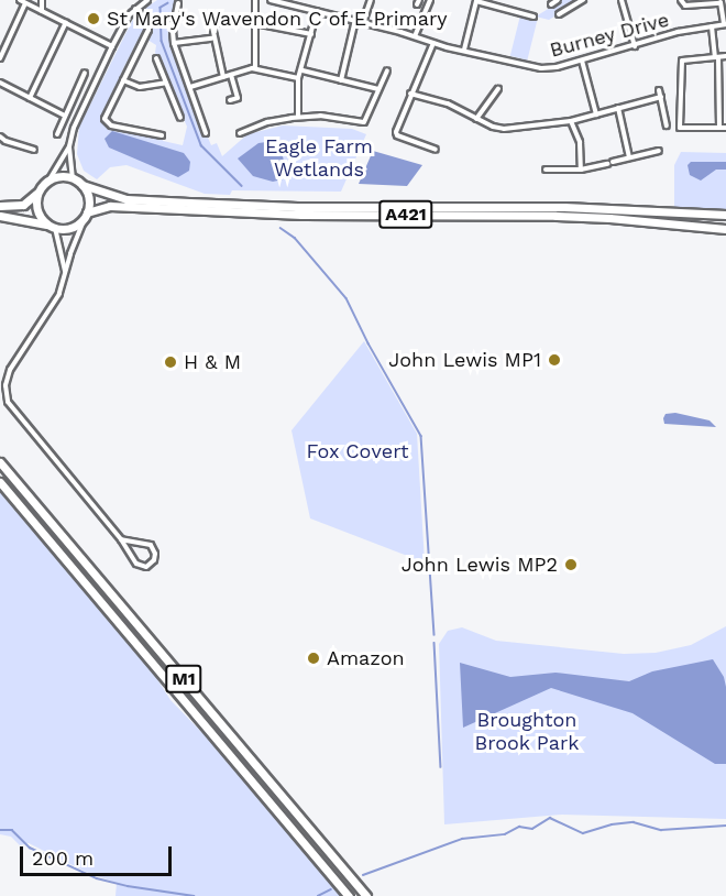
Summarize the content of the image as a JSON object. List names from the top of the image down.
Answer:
{
  "streets": {
    "highway": ["A421", "M1"],
    "street": ["Burney Drive"]
  },
  "parks": ["Eagle Farm Wetlands", "Fox Covert", "Broughton Brook Park"],
  "places": [
    "St Mary's Wavendon C of E Primary",
    "John Lewis MP1",
    "H & M",
    "John Lewis MP2",
    "Amazon"
  ],
  "scale_bar": "200 m"
}
